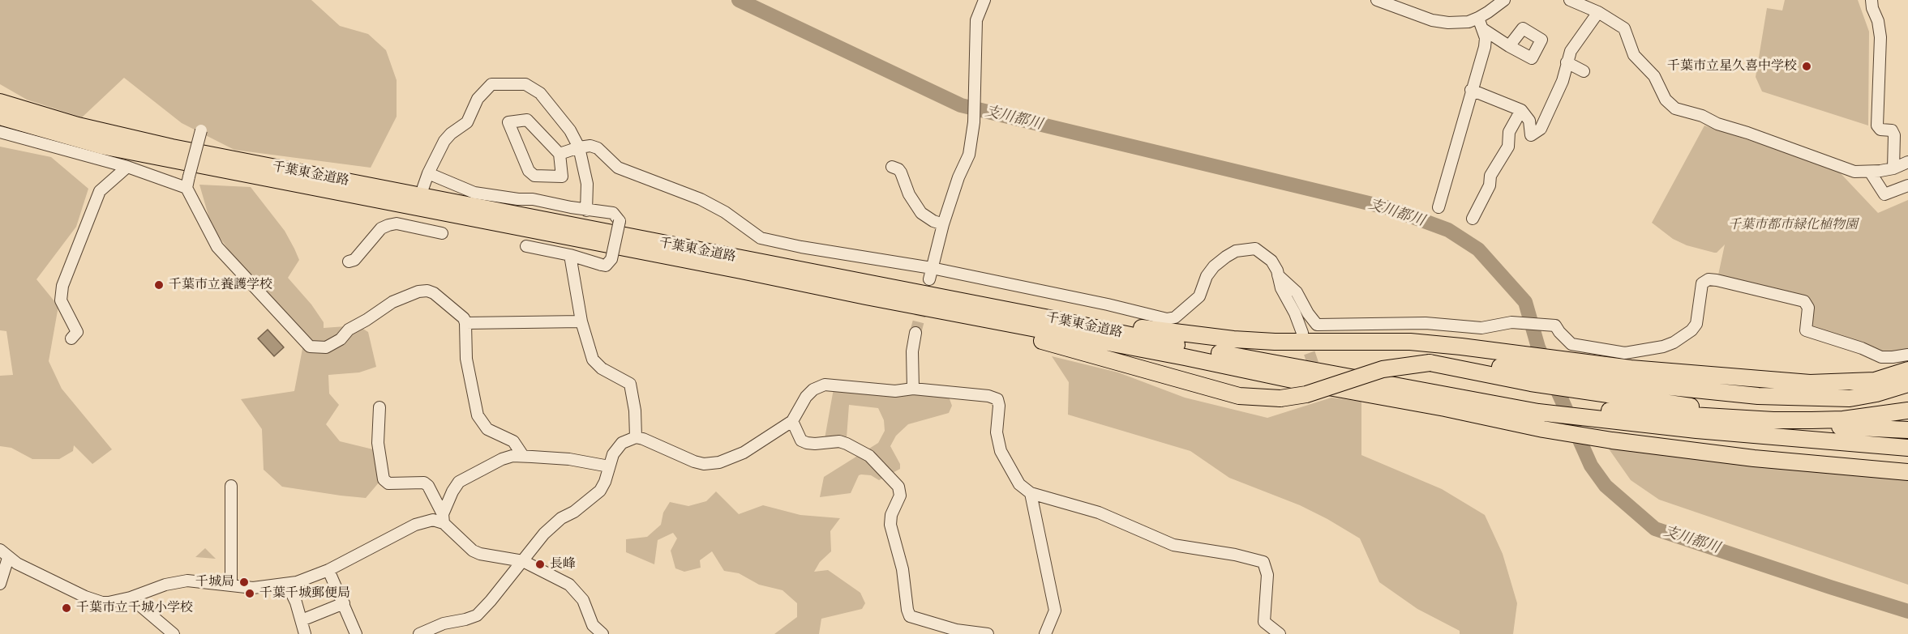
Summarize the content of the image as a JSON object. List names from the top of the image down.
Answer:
{
  "streets": {
    "highway": ["千葉東金道路"]
  },
  "water": ["支川都川"],
  "parks": ["千葉市都市緑化植物園"],
  "places": [
    "千葉市立星久喜中学校",
    "千葉市立養護学校",
    "長峰",
    "千城局",
    "千葉千城郵便局",
    "千葉市立千城小学校"
  ]
}
